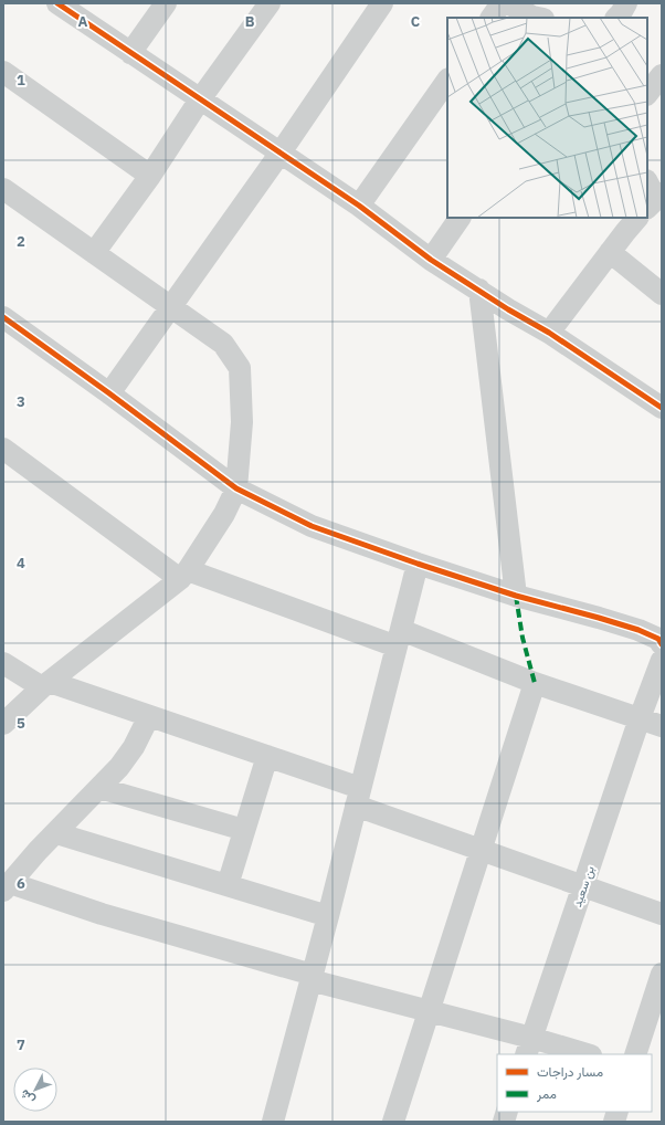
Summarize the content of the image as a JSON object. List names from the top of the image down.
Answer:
{
  "streets": {
    "street": ["بن سعيد"]
  },
  "legend": ["مسار دراجات", "ممر"],
  "north": "bottom left",
  "grid": {
    "columns": ["A", "B", "C"],
    "rows": [
      "1",
      "2",
      "3",
      "4",
      "5",
      "6",
      "7"
    ]
  }
}
